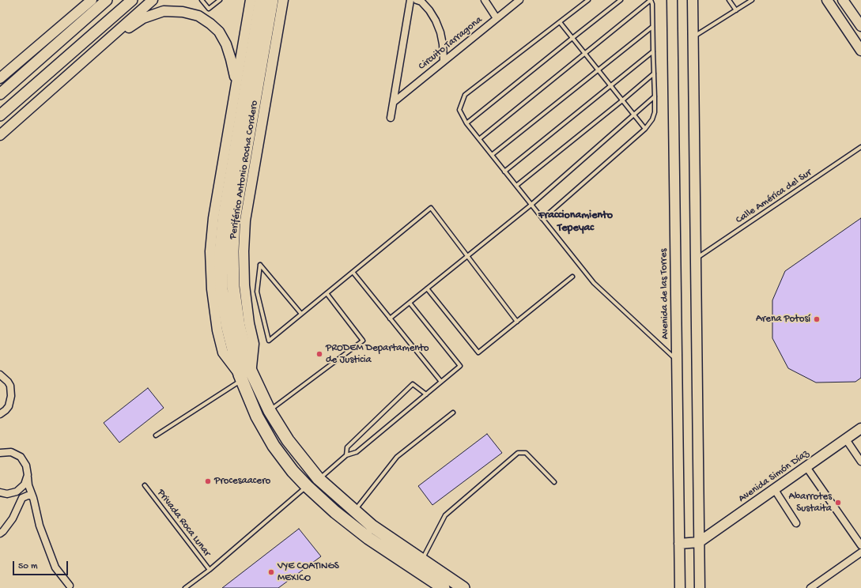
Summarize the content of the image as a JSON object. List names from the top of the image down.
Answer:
{
  "streets": {
    "highway": ["Periférico Antonio Rocha Cordero"],
    "main road": ["Avenida de las Torres", "Avenida Simón Díaz"],
    "street": ["Circuito Tarragona"],
    "lane": ["Calle América del Sur", "Privada Roca Lunar"]
  },
  "districts": ["Fraccionamiento Tepeyac"],
  "places": [
    "Arena Potosí",
    "PRODEM Departamento de Justicia",
    "Procesaacero",
    "Abarrotes Sustaita",
    "VYE COATINGS MEXICO"
  ],
  "scale_bar": "50 m"
}
